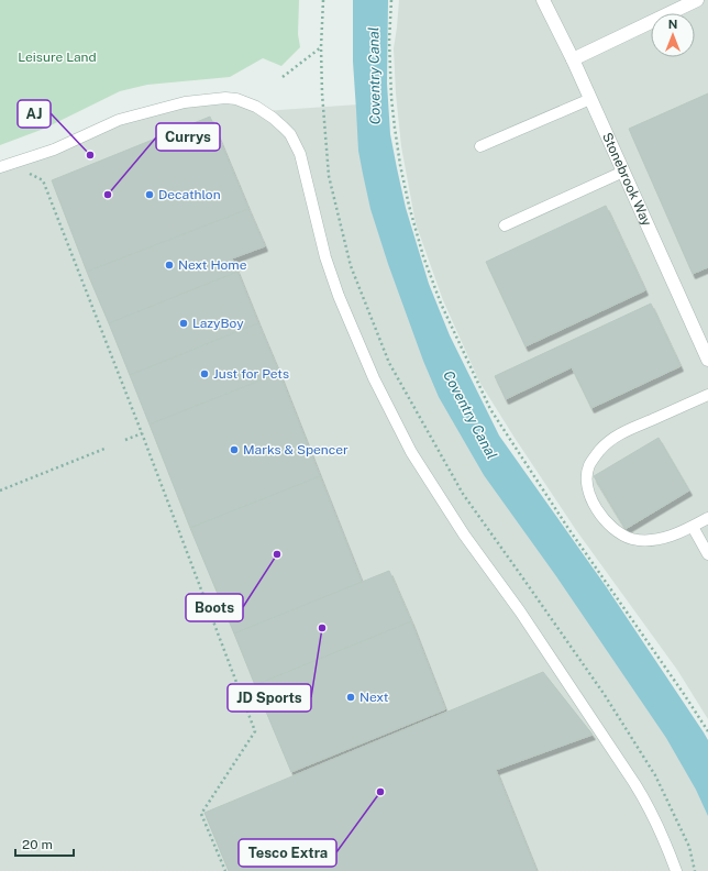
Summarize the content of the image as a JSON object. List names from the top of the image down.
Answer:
{
  "streets": {
    "street": ["Stonebrook Way"]
  },
  "water": ["Coventry Canal"],
  "parks": ["Leisure Land"],
  "places": [
    "AJ",
    "Currys",
    "Decathlon",
    "Next Home",
    "LazyBoy",
    "Just for Pets",
    "Marks & Spencer",
    "Boots",
    "JD Sports",
    "Next",
    "Tesco Extra"
  ],
  "scale_bar": "20 m",
  "north": "top"
}
